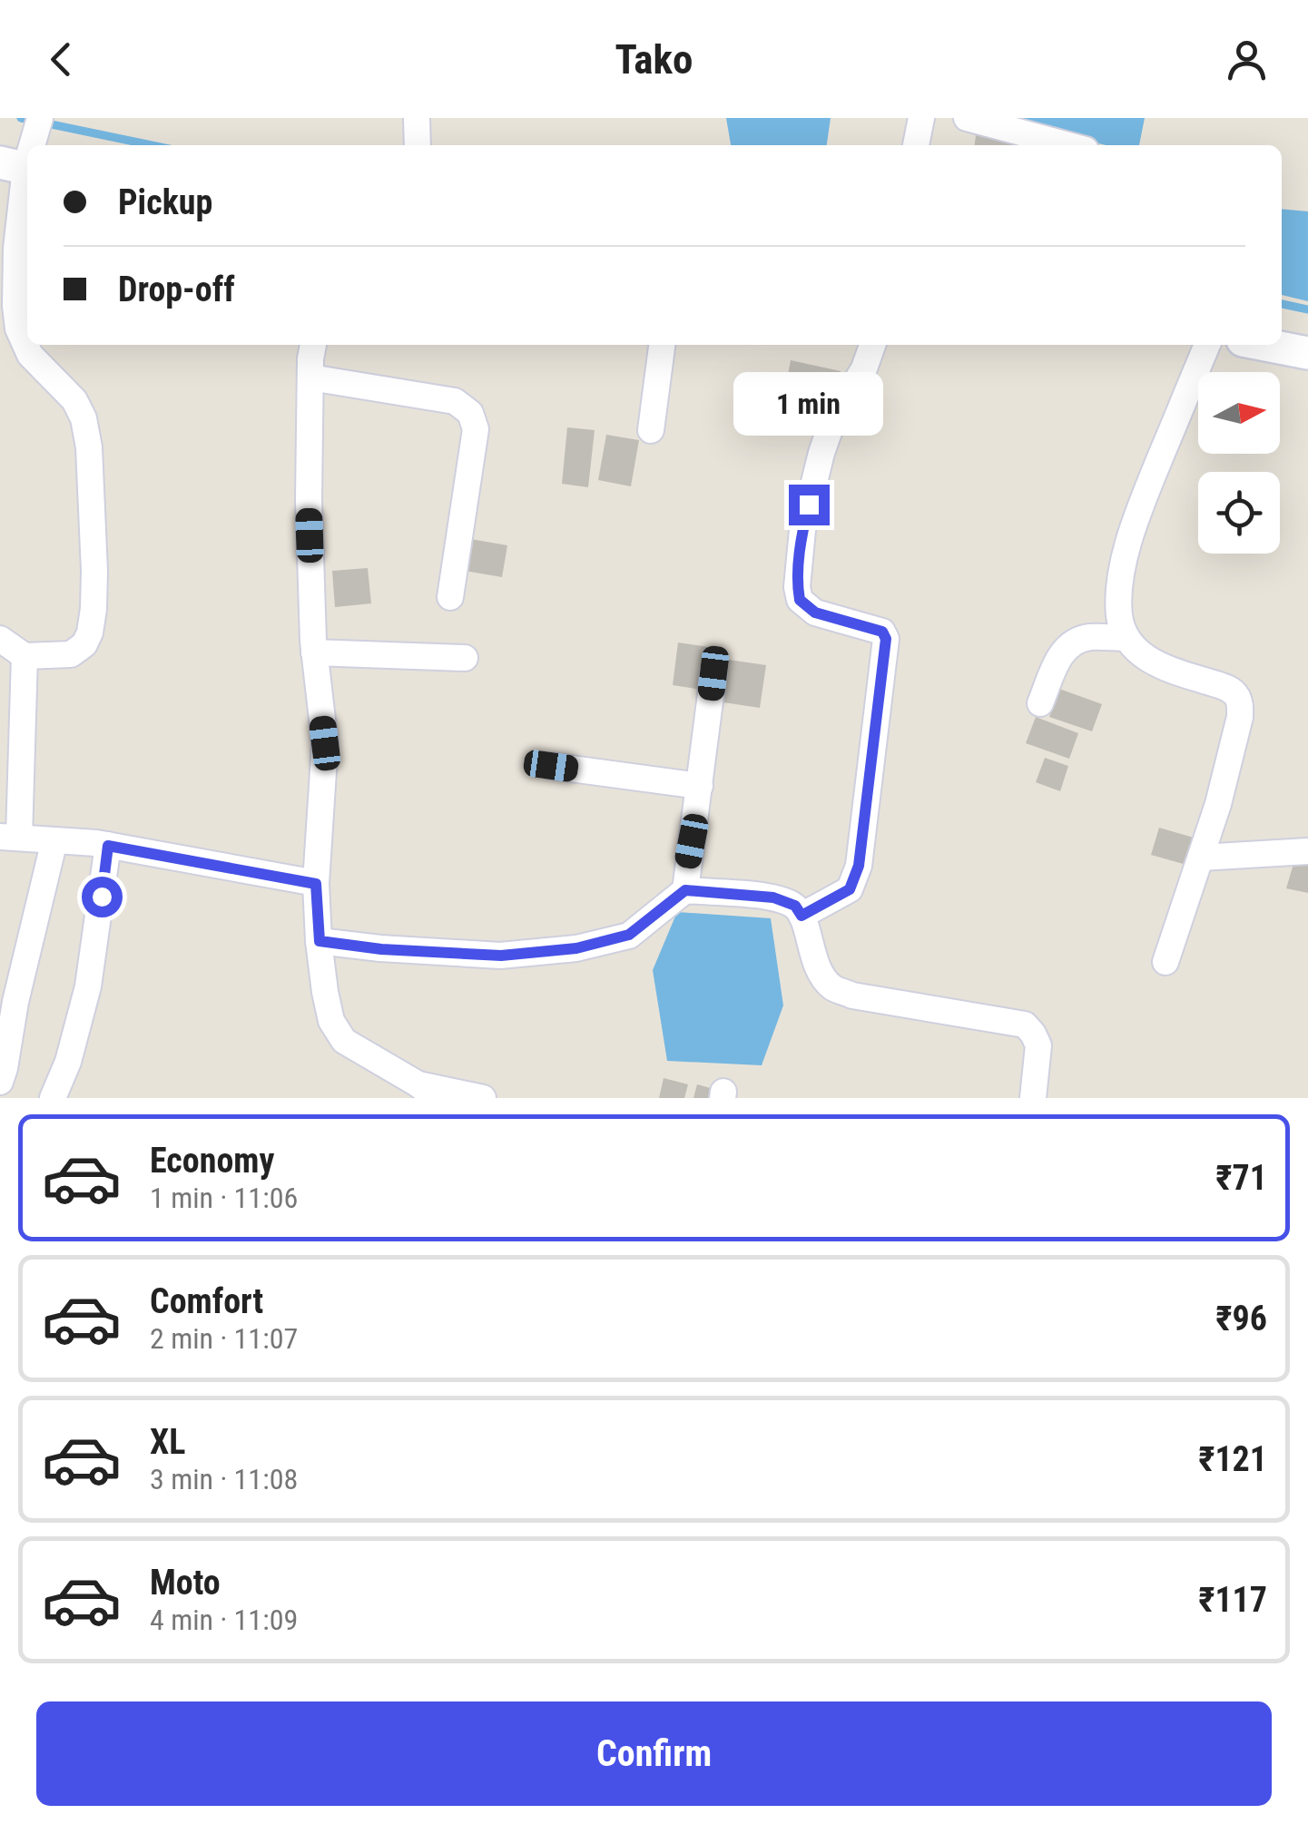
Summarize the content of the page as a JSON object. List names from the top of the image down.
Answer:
{
  "north": "right",
  "page": {
    "header": "Tako",
    "banner": ["Pickup", "Drop-off"],
    "bubble": "1 min",
    "list": [
      {
        "name": "Economy",
        "note": "1 min · 11:06",
        "value": "₹71"
      },
      {
        "name": "Comfort",
        "note": "2 min · 11:07",
        "value": "₹96"
      },
      {
        "name": "XL",
        "note": "3 min · 11:08",
        "value": "₹121"
      },
      {
        "name": "Moto",
        "note": "4 min · 11:09",
        "value": "₹117"
      }
    ],
    "buttons": "Confirm"
  }
}
